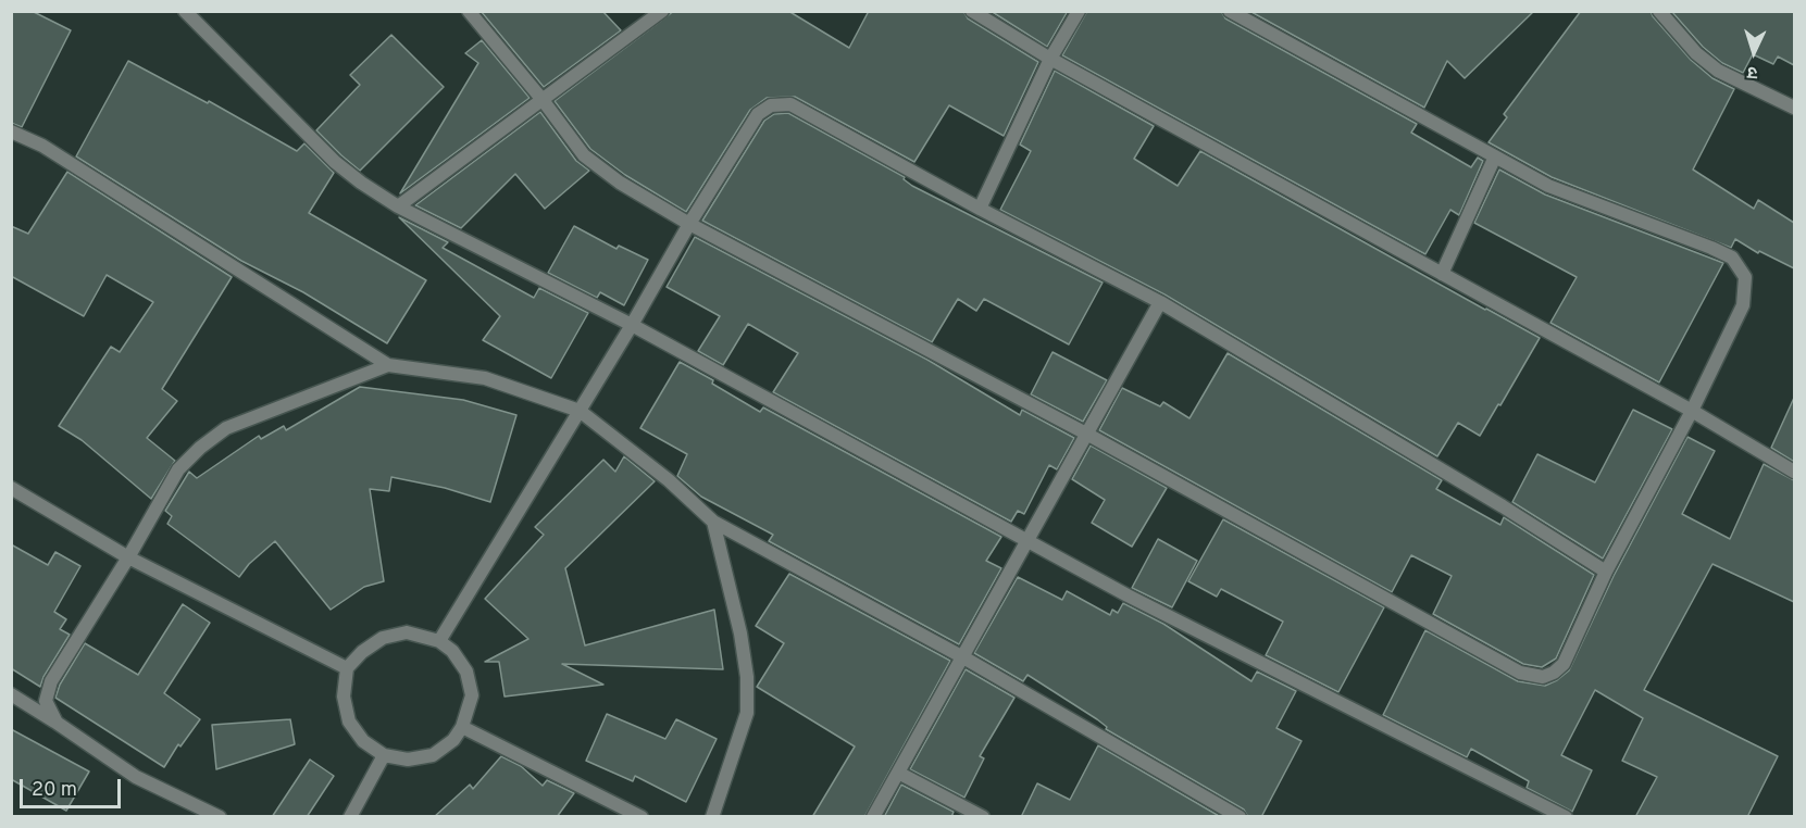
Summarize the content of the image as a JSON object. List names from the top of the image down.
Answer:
{
  "scale_bar": "20 m",
  "north": "bottom"
}
